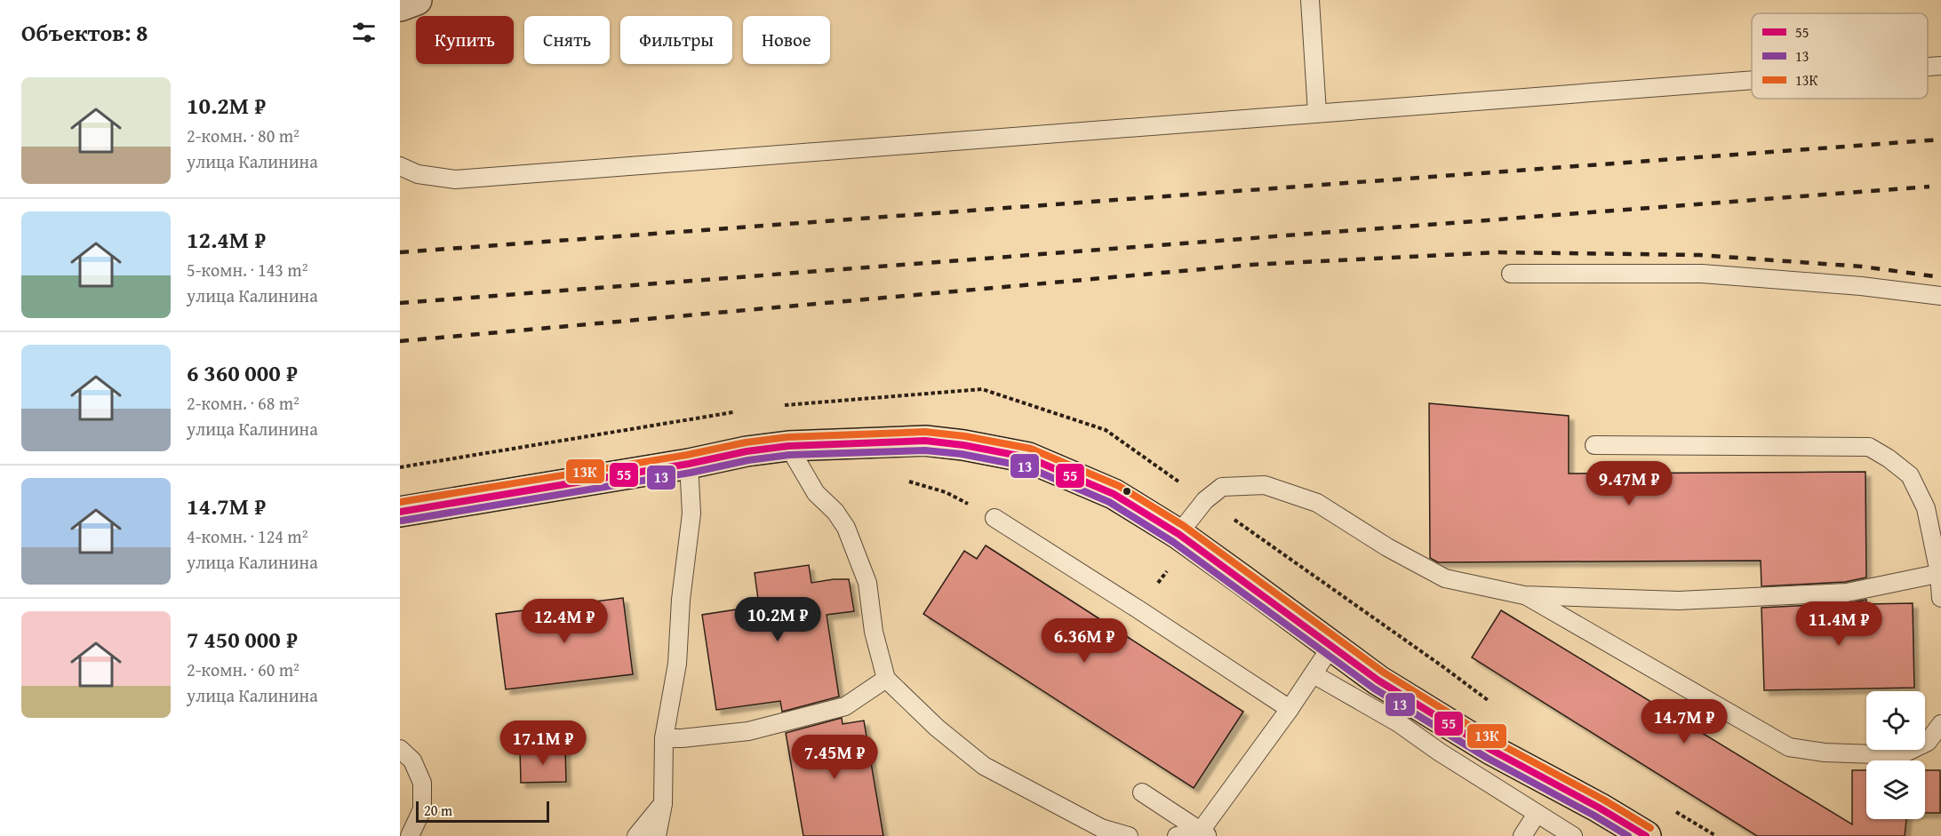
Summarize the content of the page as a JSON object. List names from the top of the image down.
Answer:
{
  "lines": ["transit line 13К", "transit line 55", "transit line 13"],
  "legend": ["55", "13", "13К"],
  "scale_bar": "20 m",
  "page": {
    "heading": "Объектов: 8",
    "chip": [
      "Купить",
      "Снять",
      "Фильтры",
      "Новое"
    ],
    "list": [
      {
        "name": "10.2M ₽",
        "note": "2-комн. · 80 m² · улица Калинина"
      },
      {
        "name": "12.4M ₽",
        "note": "5-комн. · 143 m² · улица Калинина"
      },
      {
        "name": "6 360 000 ₽",
        "note": "2-комн. · 68 m² · улица Калинина"
      },
      {
        "name": "14.7M ₽",
        "note": "4-комн. · 124 m² · улица Калинина"
      },
      {
        "name": "7 450 000 ₽",
        "note": "2-комн. · 60 m² · улица Калинина"
      }
    ],
    "price": [
      "9.47M ₽",
      "10.2M ₽",
      "12.4M ₽",
      "11.4M ₽",
      "6.36M ₽",
      "14.7M ₽",
      "17.1M ₽",
      "7.45M ₽"
    ],
    "scale": "20 m"
  }
}
